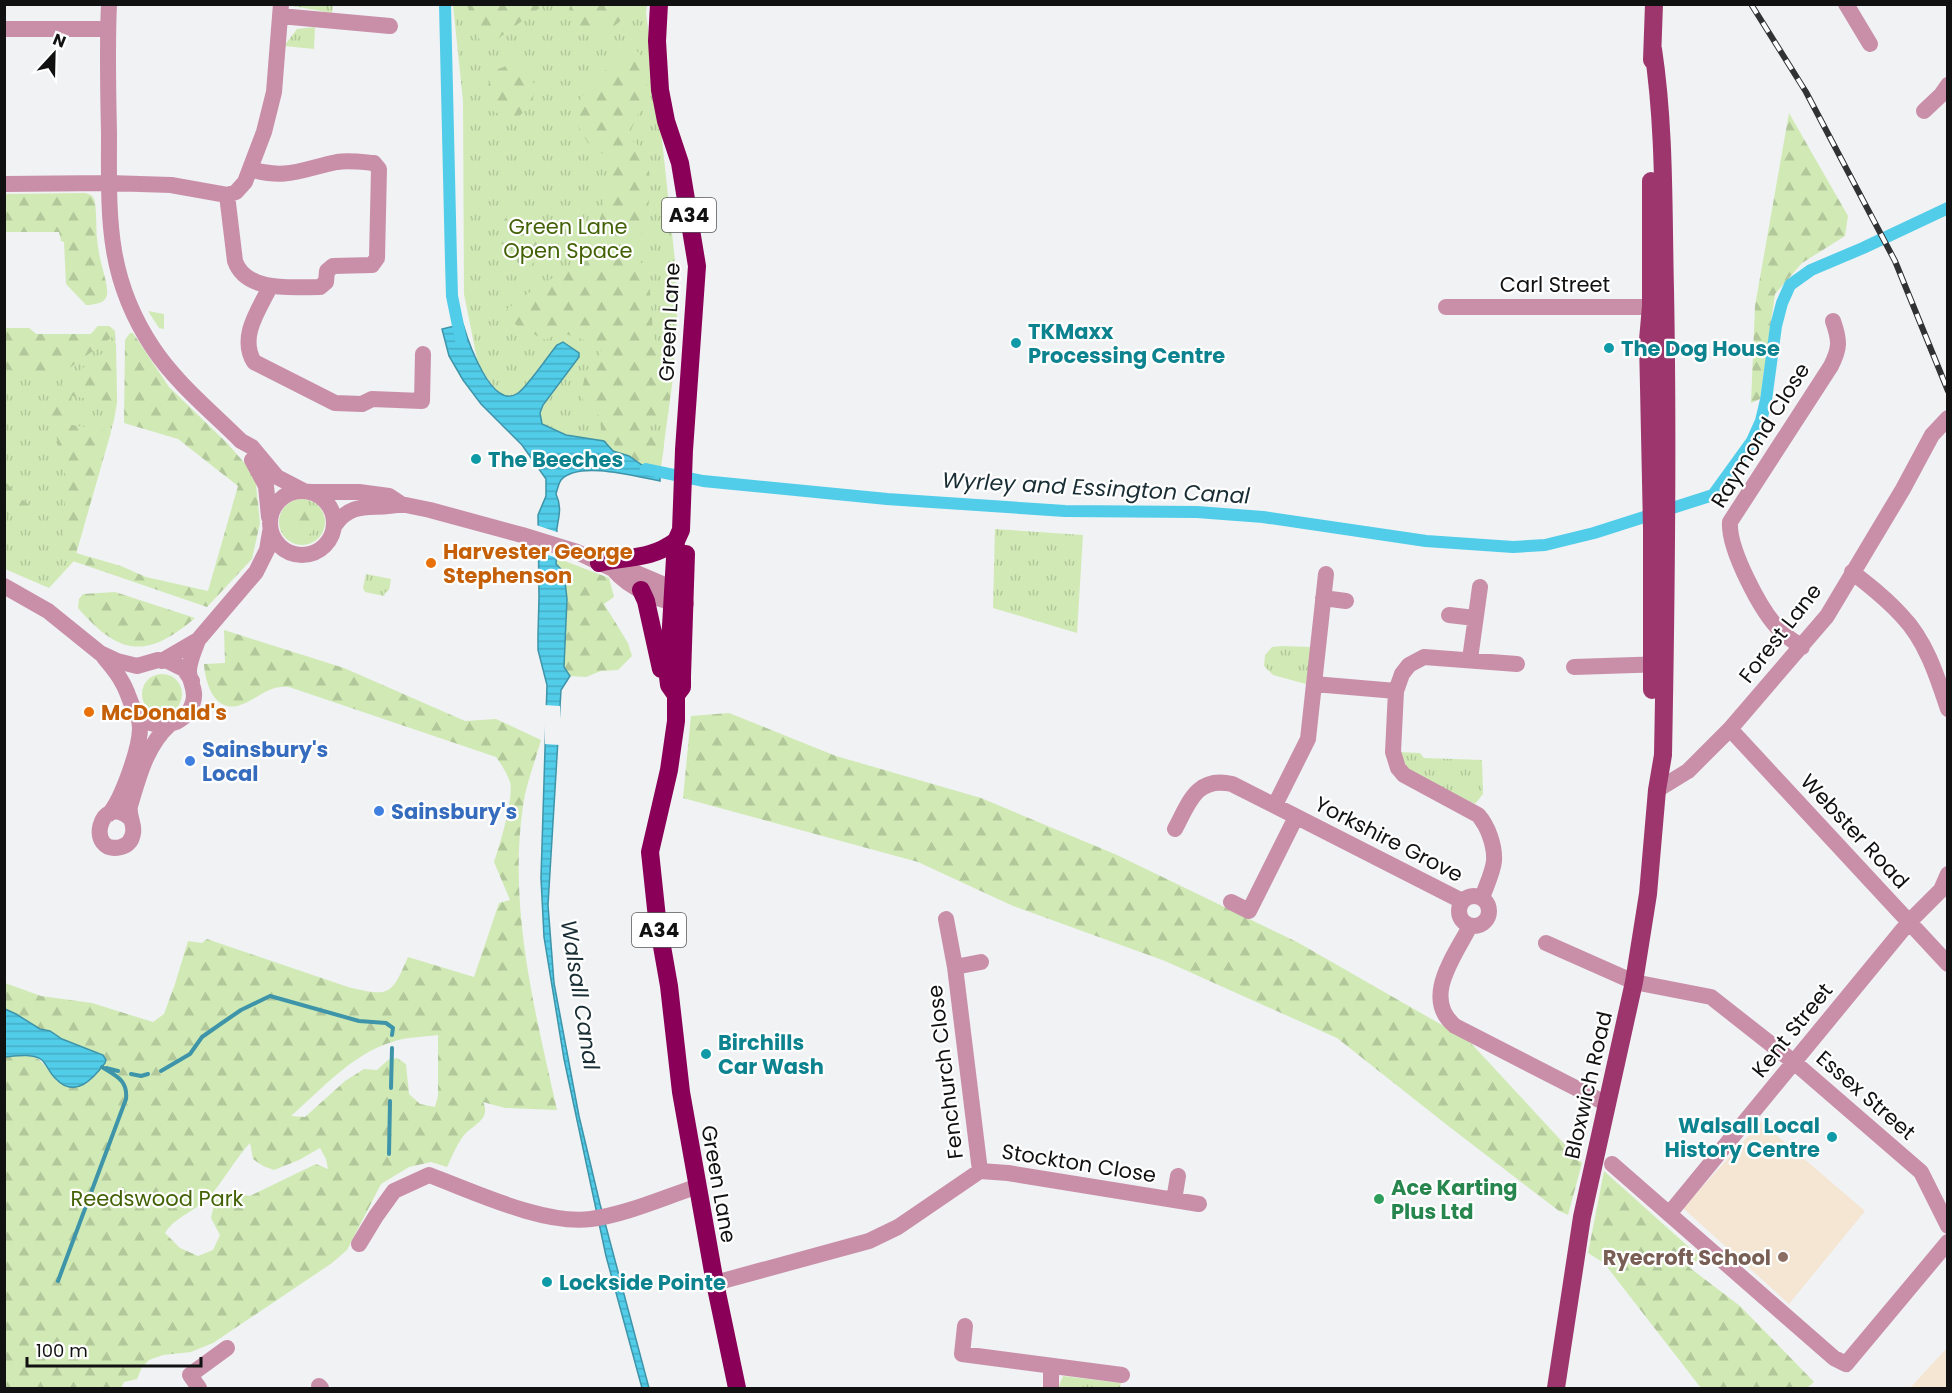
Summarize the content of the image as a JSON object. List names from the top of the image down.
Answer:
{
  "streets": {
    "highway": ["A34", "Green Lane"],
    "main road": ["Bloxwich Road"],
    "street": [
      "Carl Street",
      "Raymond Close",
      "Forest Lane",
      "Webster Road",
      "Yorkshire Grove",
      "Kent Street",
      "Fenchurch Close",
      "Essex Street",
      "Stockton Close"
    ]
  },
  "crossings": [
    ["A34", "Green Lane"],
    ["Carl Street", "Bloxwich Road"],
    ["Green Lane", "Stockton Close"],
    ["Raymond Close", "Forest Lane"],
    ["Forest Lane", "Webster Road"],
    ["Forest Lane", "Bloxwich Road"],
    ["Webster Road", "Kent Street"],
    ["Kent Street", "Essex Street"],
    ["Fenchurch Close", "Stockton Close"],
    ["Bloxwich Road", "Essex Street"]
  ],
  "water": ["Wyrley and Essington Canal", "Walsall Canal"],
  "parks": ["Green Lane Open Space", "Reedswood Park"],
  "places": [
    "TKMaxx Processing Centre",
    "The Dog House",
    "The Beeches",
    "Harvester George Stephenson",
    "McDonald's",
    "Sainsbury's Local",
    "Sainsbury's",
    "Birchills Car Wash",
    "Walsall Local History Centre",
    "Ace Karting Plus Ltd",
    "Ryecroft School",
    "Lockside Pointe"
  ],
  "scale_bar": "100 m",
  "north": "top"
}
